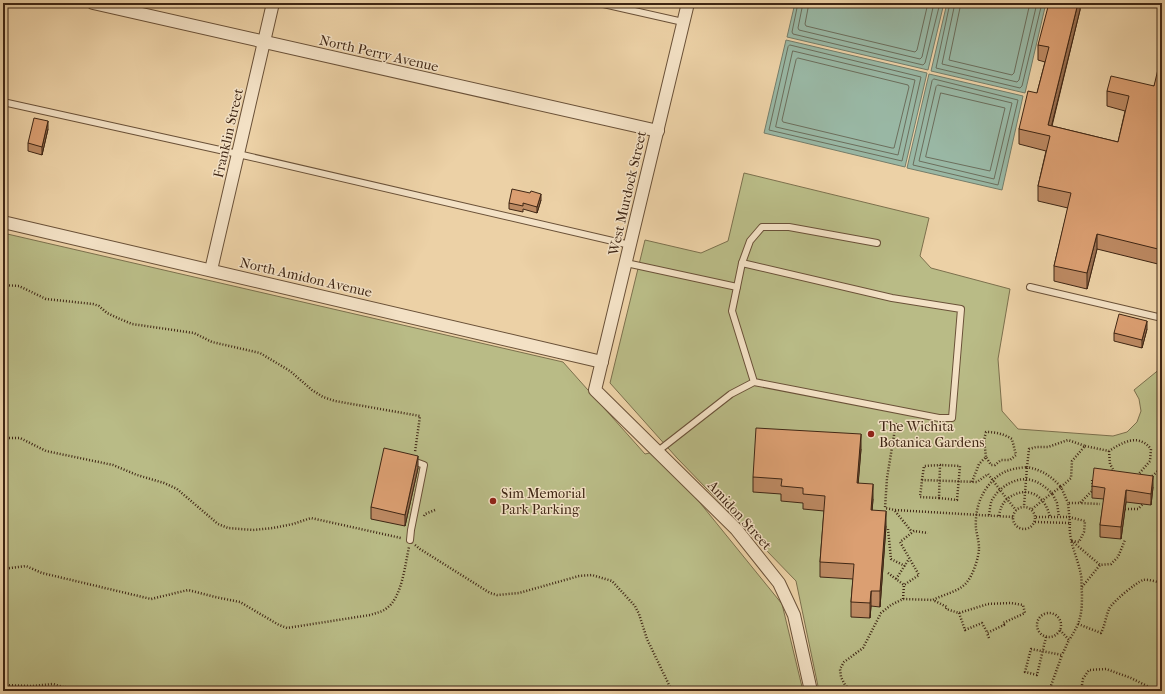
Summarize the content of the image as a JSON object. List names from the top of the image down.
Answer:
{
  "streets": {
    "street": [
      "North Perry Avenue",
      "Franklin Street",
      "West Murdock Street",
      "North Amidon Avenue",
      "Amidon Street"
    ]
  },
  "crossings": [
    ["North Perry Avenue", "Franklin Street"],
    ["North Perry Avenue", "West Murdock Street"],
    ["Franklin Street", "North Amidon Avenue"],
    ["West Murdock Street", "North Amidon Avenue"],
    ["West Murdock Street", "Amidon Street"]
  ],
  "places": ["The Wichita Botanica Gardens", "Sim Memorial Park Parking"]
}
